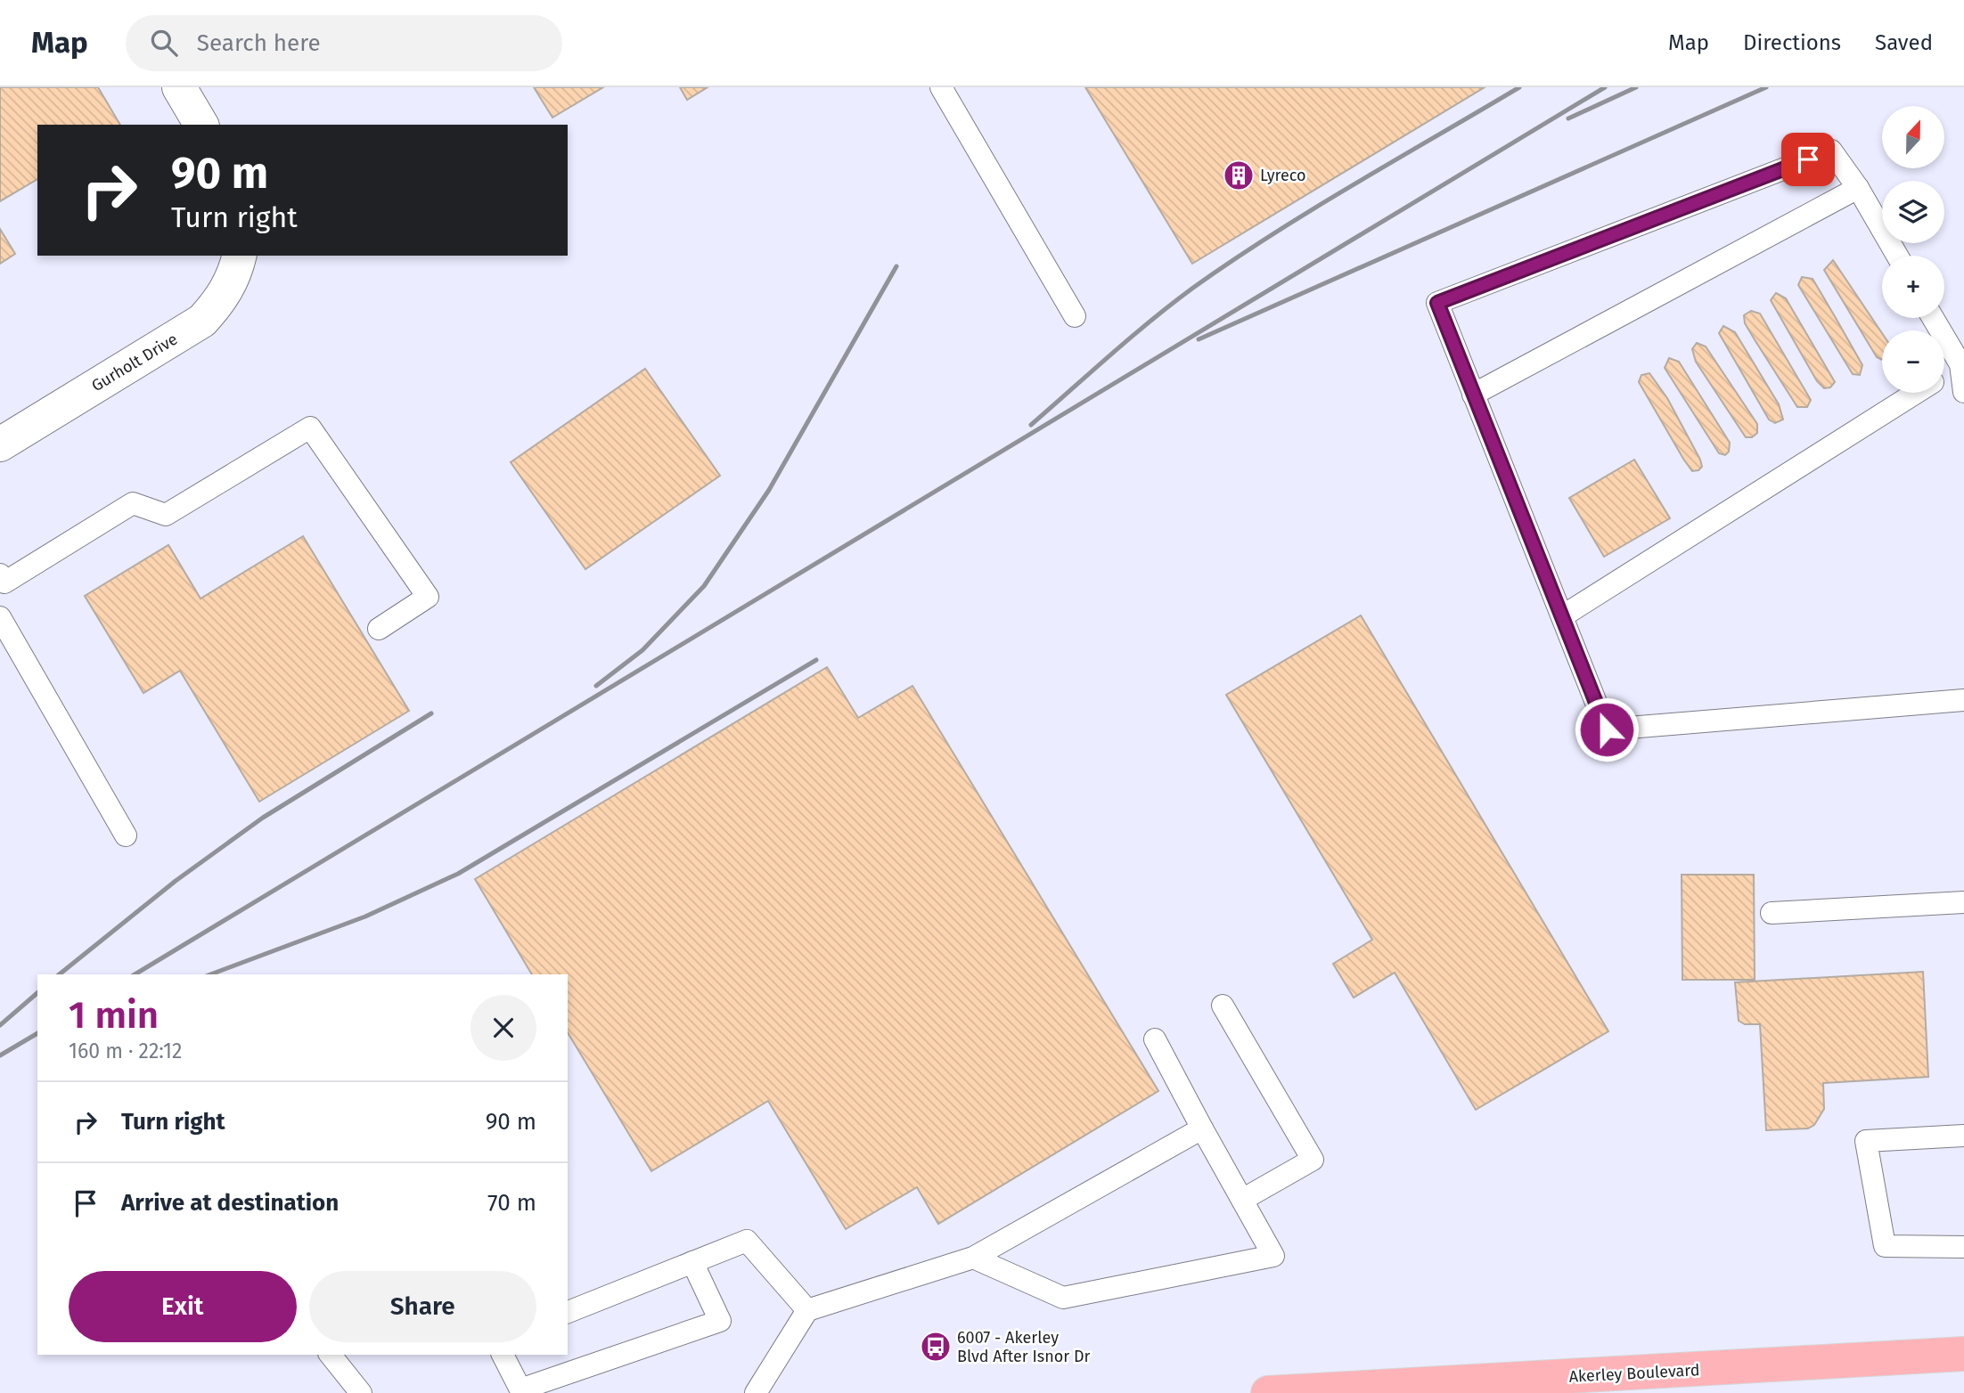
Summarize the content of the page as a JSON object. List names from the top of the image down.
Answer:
{
  "streets": {
    "main road": ["Akerley Boulevard"],
    "street": ["Gurholt Drive"]
  },
  "places": {
    "building": ["Lyreco"],
    "bus stop": ["6007 - Akerley Blvd After Isnor Dr"]
  },
  "north": "top",
  "page": {
    "header": "Map",
    "search": "Search here",
    "nav": ["Map", "Directions", "Saved"],
    "map_buttons": ["+", "−"],
    "turn": ["90 m", "Turn right"],
    "heading": ["1 min", "160 m · 22:12"],
    "list": [
      {
        "name": "Turn right",
        "value": "90 m"
      },
      {
        "name": "Arrive at destination",
        "value": "70 m"
      }
    ],
    "buttons": ["Exit", "Share"]
  }
}
